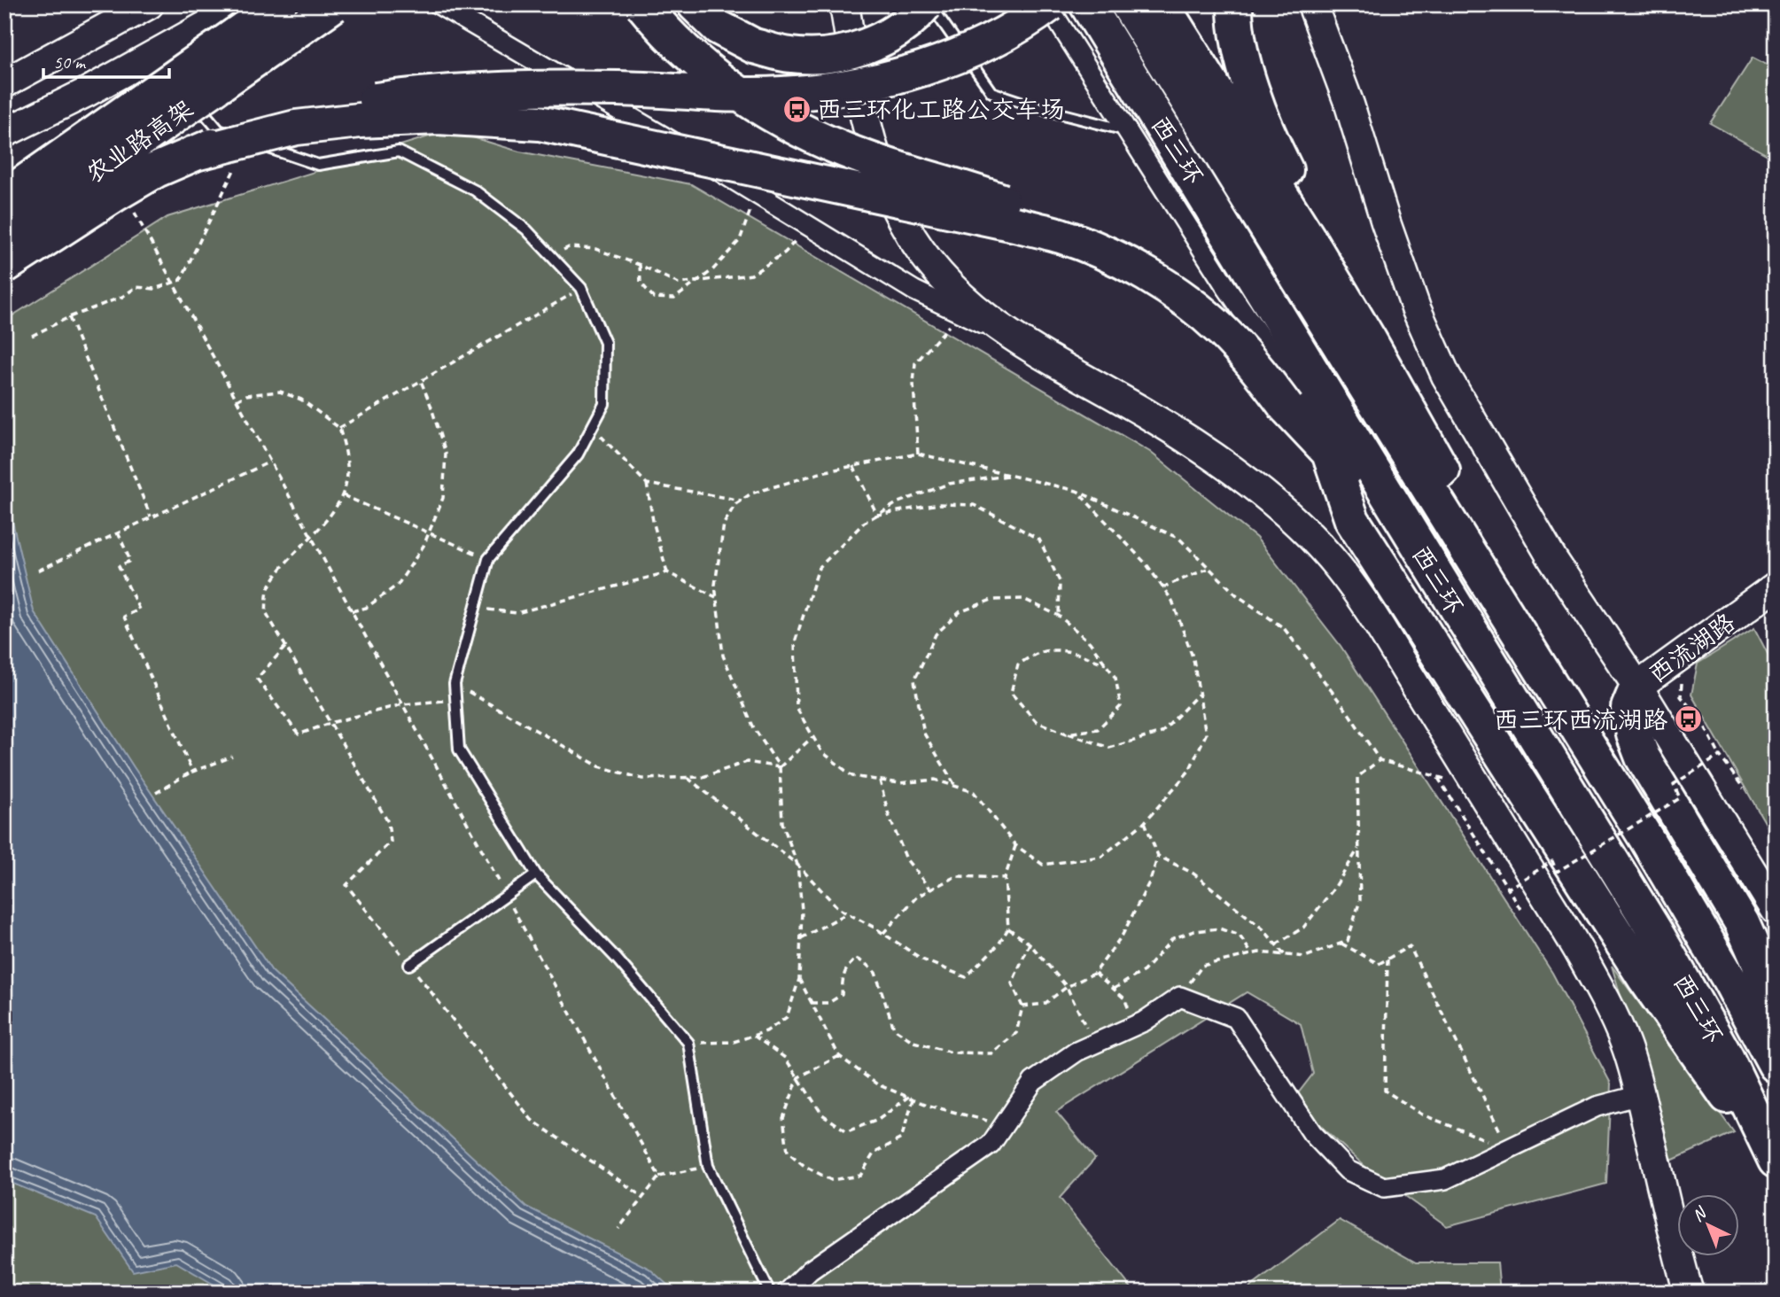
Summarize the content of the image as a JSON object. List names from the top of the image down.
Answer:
{
  "streets": {
    "highway": ["农业路高架", "西三环"],
    "main road": ["西流湖路"]
  },
  "places": {
    "bus stop": ["西三环化工路公交车场", "西三环西流湖路"]
  },
  "scale_bar": "50 m",
  "north": "top left"
}
